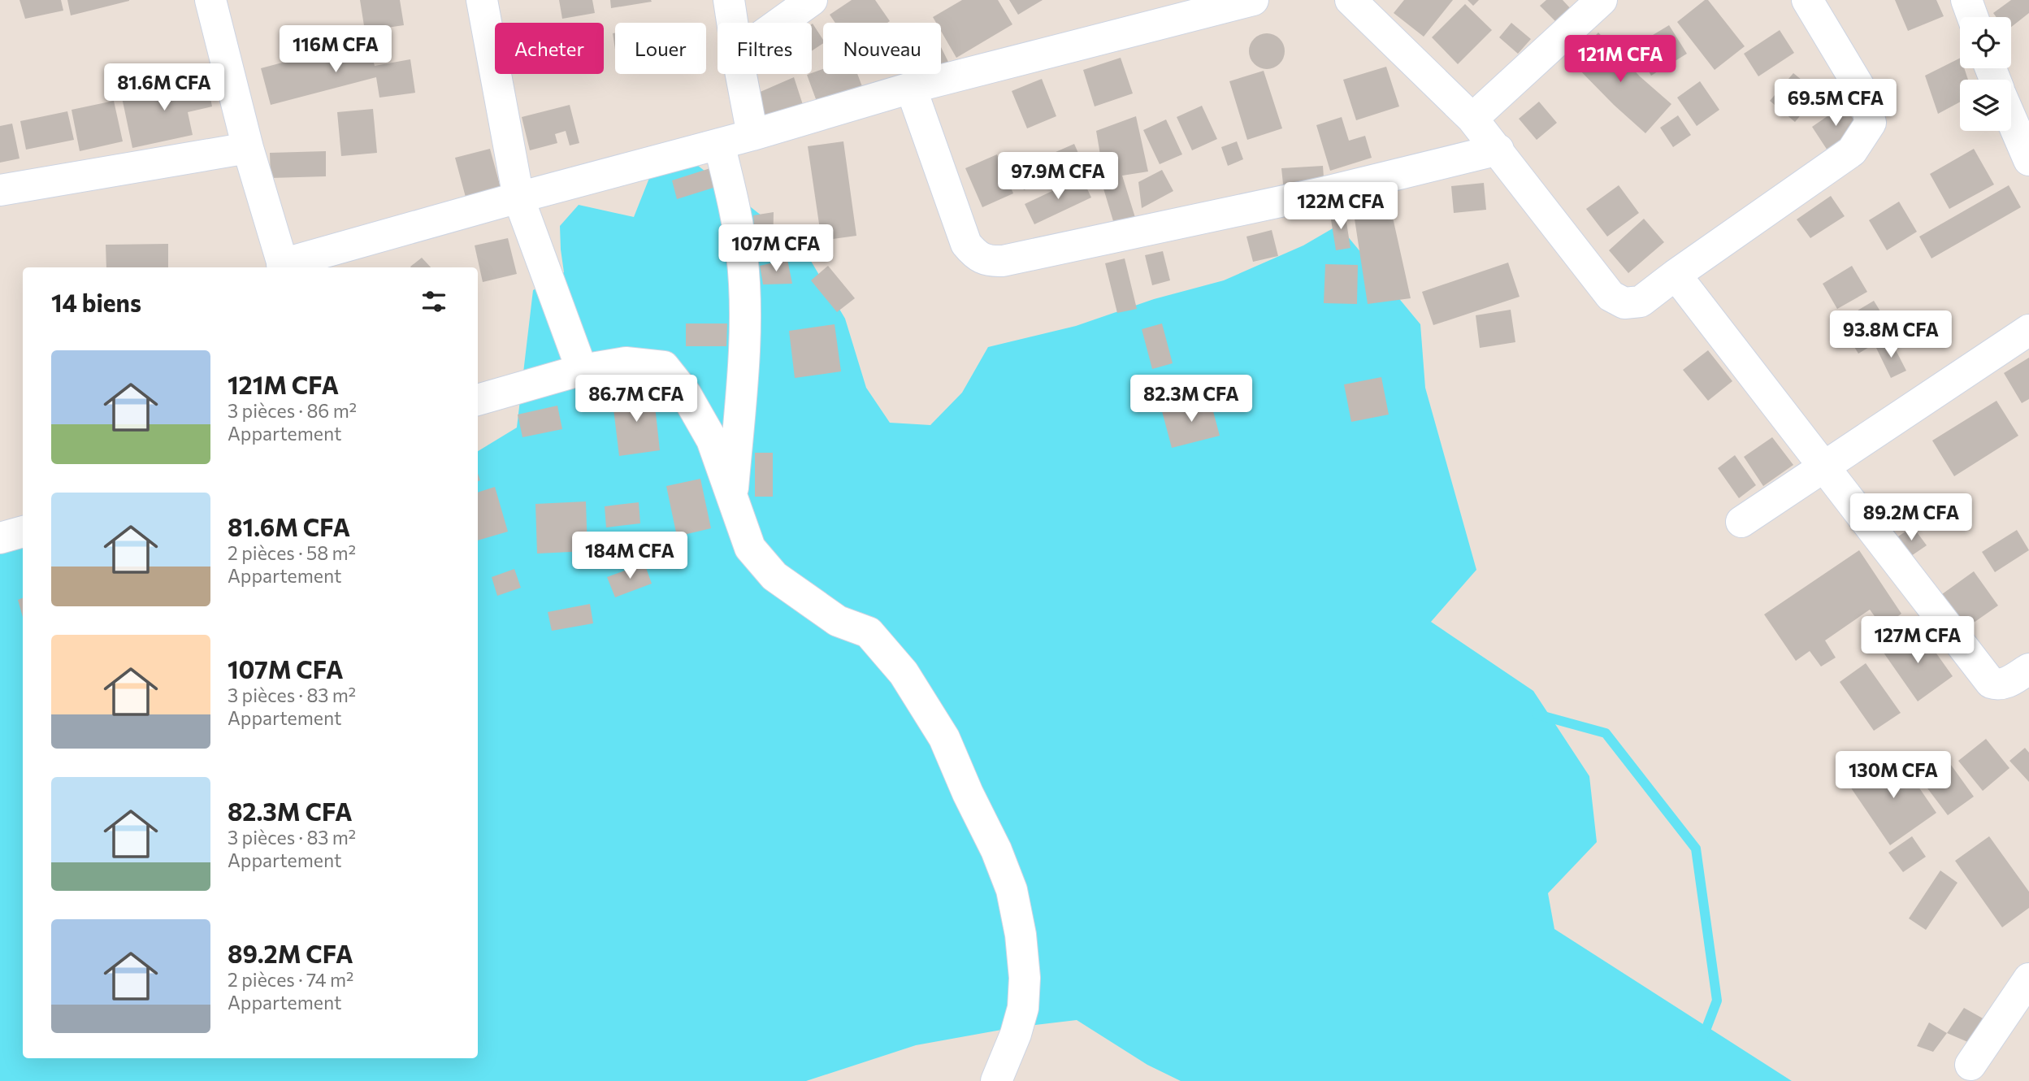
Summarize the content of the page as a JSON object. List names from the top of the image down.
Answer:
{
  "page": {
    "chip": [
      "Acheter",
      "Louer",
      "Filtres",
      "Nouveau"
    ],
    "price": [
      "116M CFA",
      "121M CFA",
      "81.6M CFA",
      "69.5M CFA",
      "97.9M CFA",
      "122M CFA",
      "107M CFA",
      "93.8M CFA",
      "86.7M CFA",
      "82.3M CFA",
      "89.2M CFA",
      "184M CFA",
      "127M CFA",
      "130M CFA"
    ],
    "heading": "14 biens",
    "list": [
      {
        "name": "121M CFA",
        "note": "3 pièces · 86 m² · Appartement"
      },
      {
        "name": "81.6M CFA",
        "note": "2 pièces · 58 m² · Appartement"
      },
      {
        "name": "107M CFA",
        "note": "3 pièces · 83 m² · Appartement"
      },
      {
        "name": "82.3M CFA",
        "note": "3 pièces · 83 m² · Appartement"
      },
      {
        "name": "89.2M CFA",
        "note": "2 pièces · 74 m² · Appartement"
      }
    ]
  }
}
